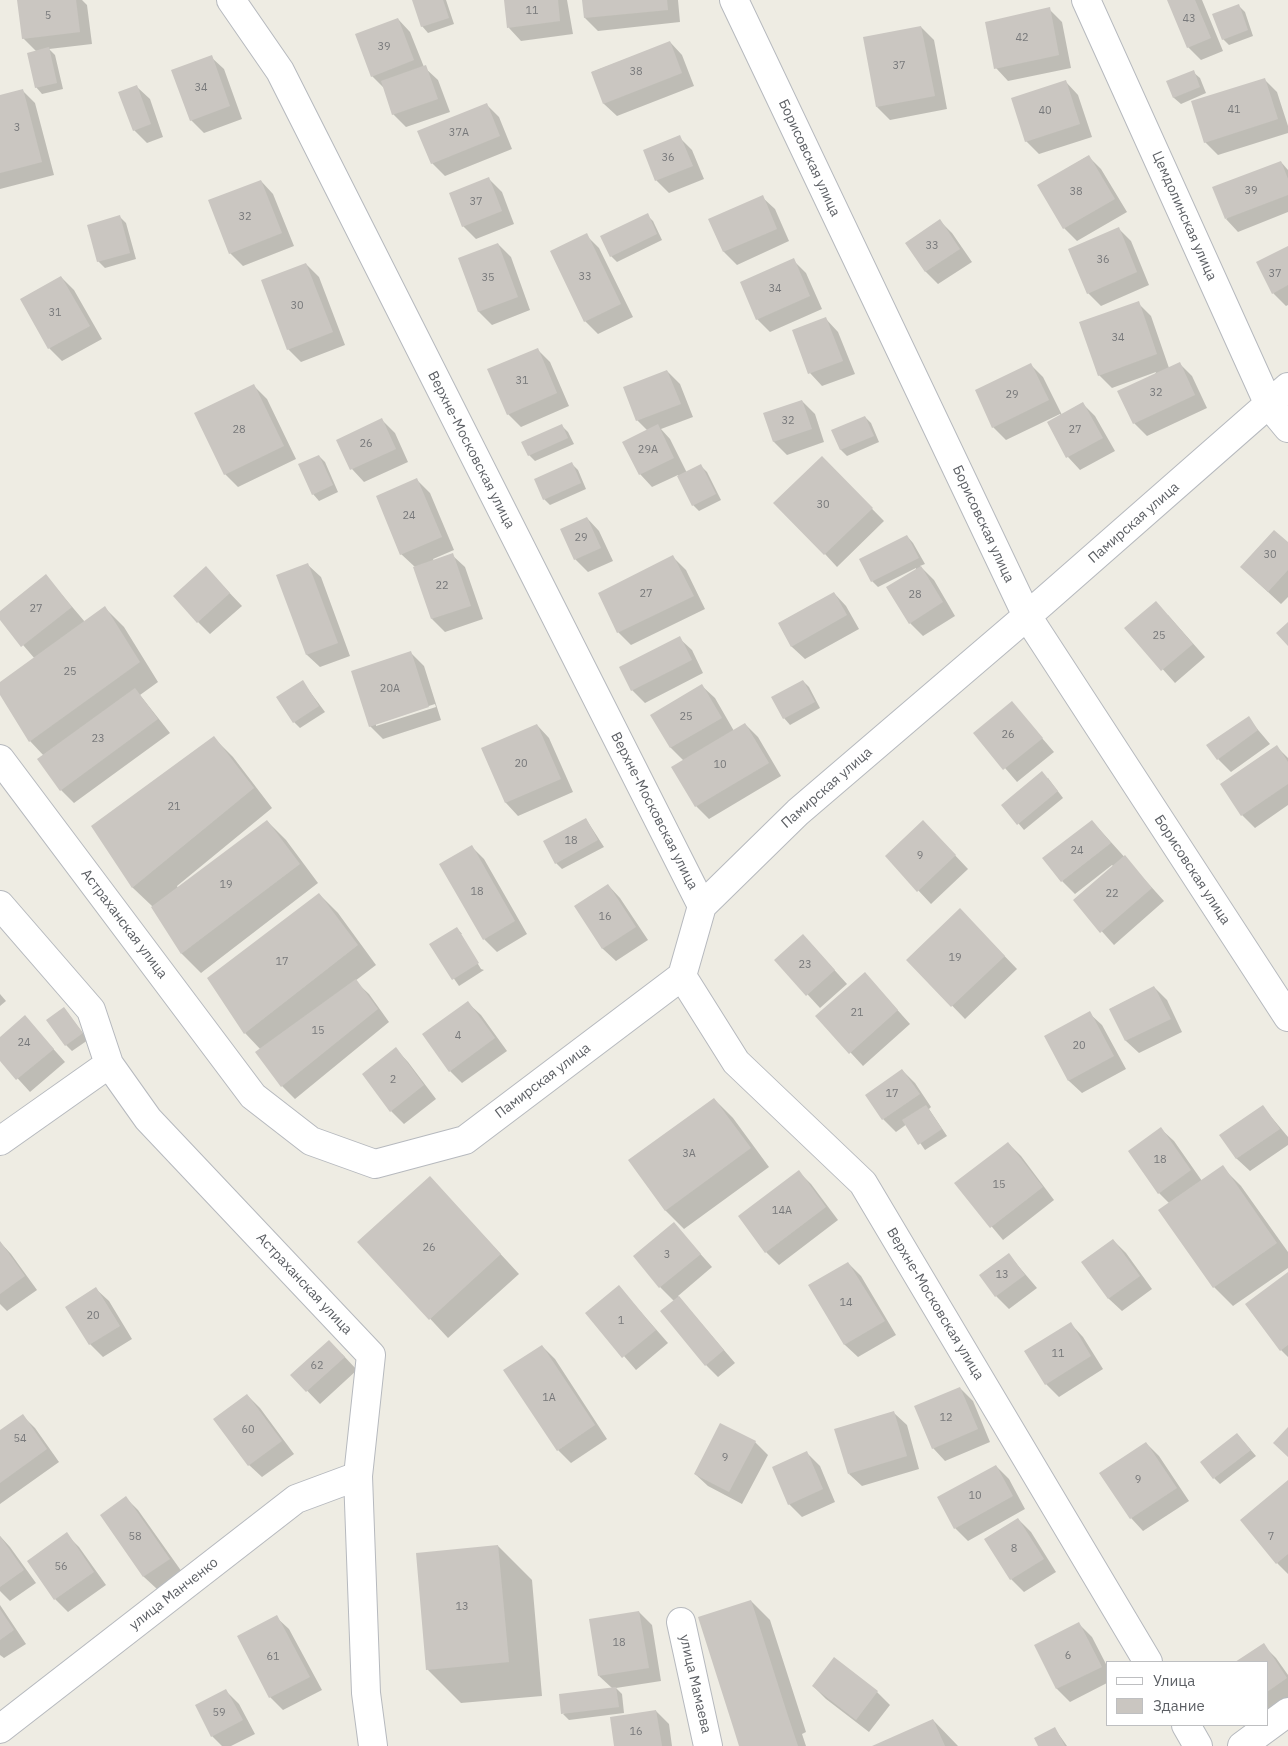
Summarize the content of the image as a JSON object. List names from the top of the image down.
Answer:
{
  "streets": {
    "street": [
      "Борисовская улица",
      "Цемдолинская улица",
      "Верхне-Московская улица",
      "Памирская улица",
      "Астраханская улица",
      "улица Манченко",
      "улица Мамаева"
    ]
  },
  "crossings": [
    ["Борисовская улица", "Памирская улица"],
    ["Цемдолинская улица", "Памирская улица"],
    ["Верхне-Московская улица", "Памирская улица"],
    ["Памирская улица", "Астраханская улица"],
    ["Астраханская улица", "улица Манченко"]
  ],
  "house_numbers": [
    "11",
    "5",
    "43",
    "42",
    "39",
    "37",
    "38",
    "34",
    "41",
    "40",
    "3",
    "37А",
    "36",
    "39",
    "38",
    "37",
    "32",
    "33",
    "36",
    "37",
    "33",
    "35",
    "34",
    "30",
    "31",
    "34",
    "31",
    "32",
    "29",
    "32",
    "28",
    "27",
    "26",
    "29А",
    "30",
    "24",
    "29",
    "30",
    "22",
    "27",
    "28",
    "27",
    "25",
    "25",
    "20А",
    "25",
    "26",
    "23",
    "20",
    "10",
    "21",
    "18",
    "24",
    "9",
    "19",
    "18",
    "22",
    "16",
    "19",
    "17",
    "23",
    "21",
    "15",
    "4",
    "24",
    "20",
    "2",
    "17",
    "3А",
    "18",
    "15",
    "14А",
    "26",
    "3",
    "13",
    "14",
    "20",
    "1",
    "11",
    "62",
    "1А",
    "12",
    "60",
    "54",
    "9",
    "9",
    "10",
    "58",
    "7",
    "8",
    "56",
    "13",
    "18",
    "6",
    "61",
    "59",
    "16"
  ],
  "legend": ["Улица", "Здание"]
}
